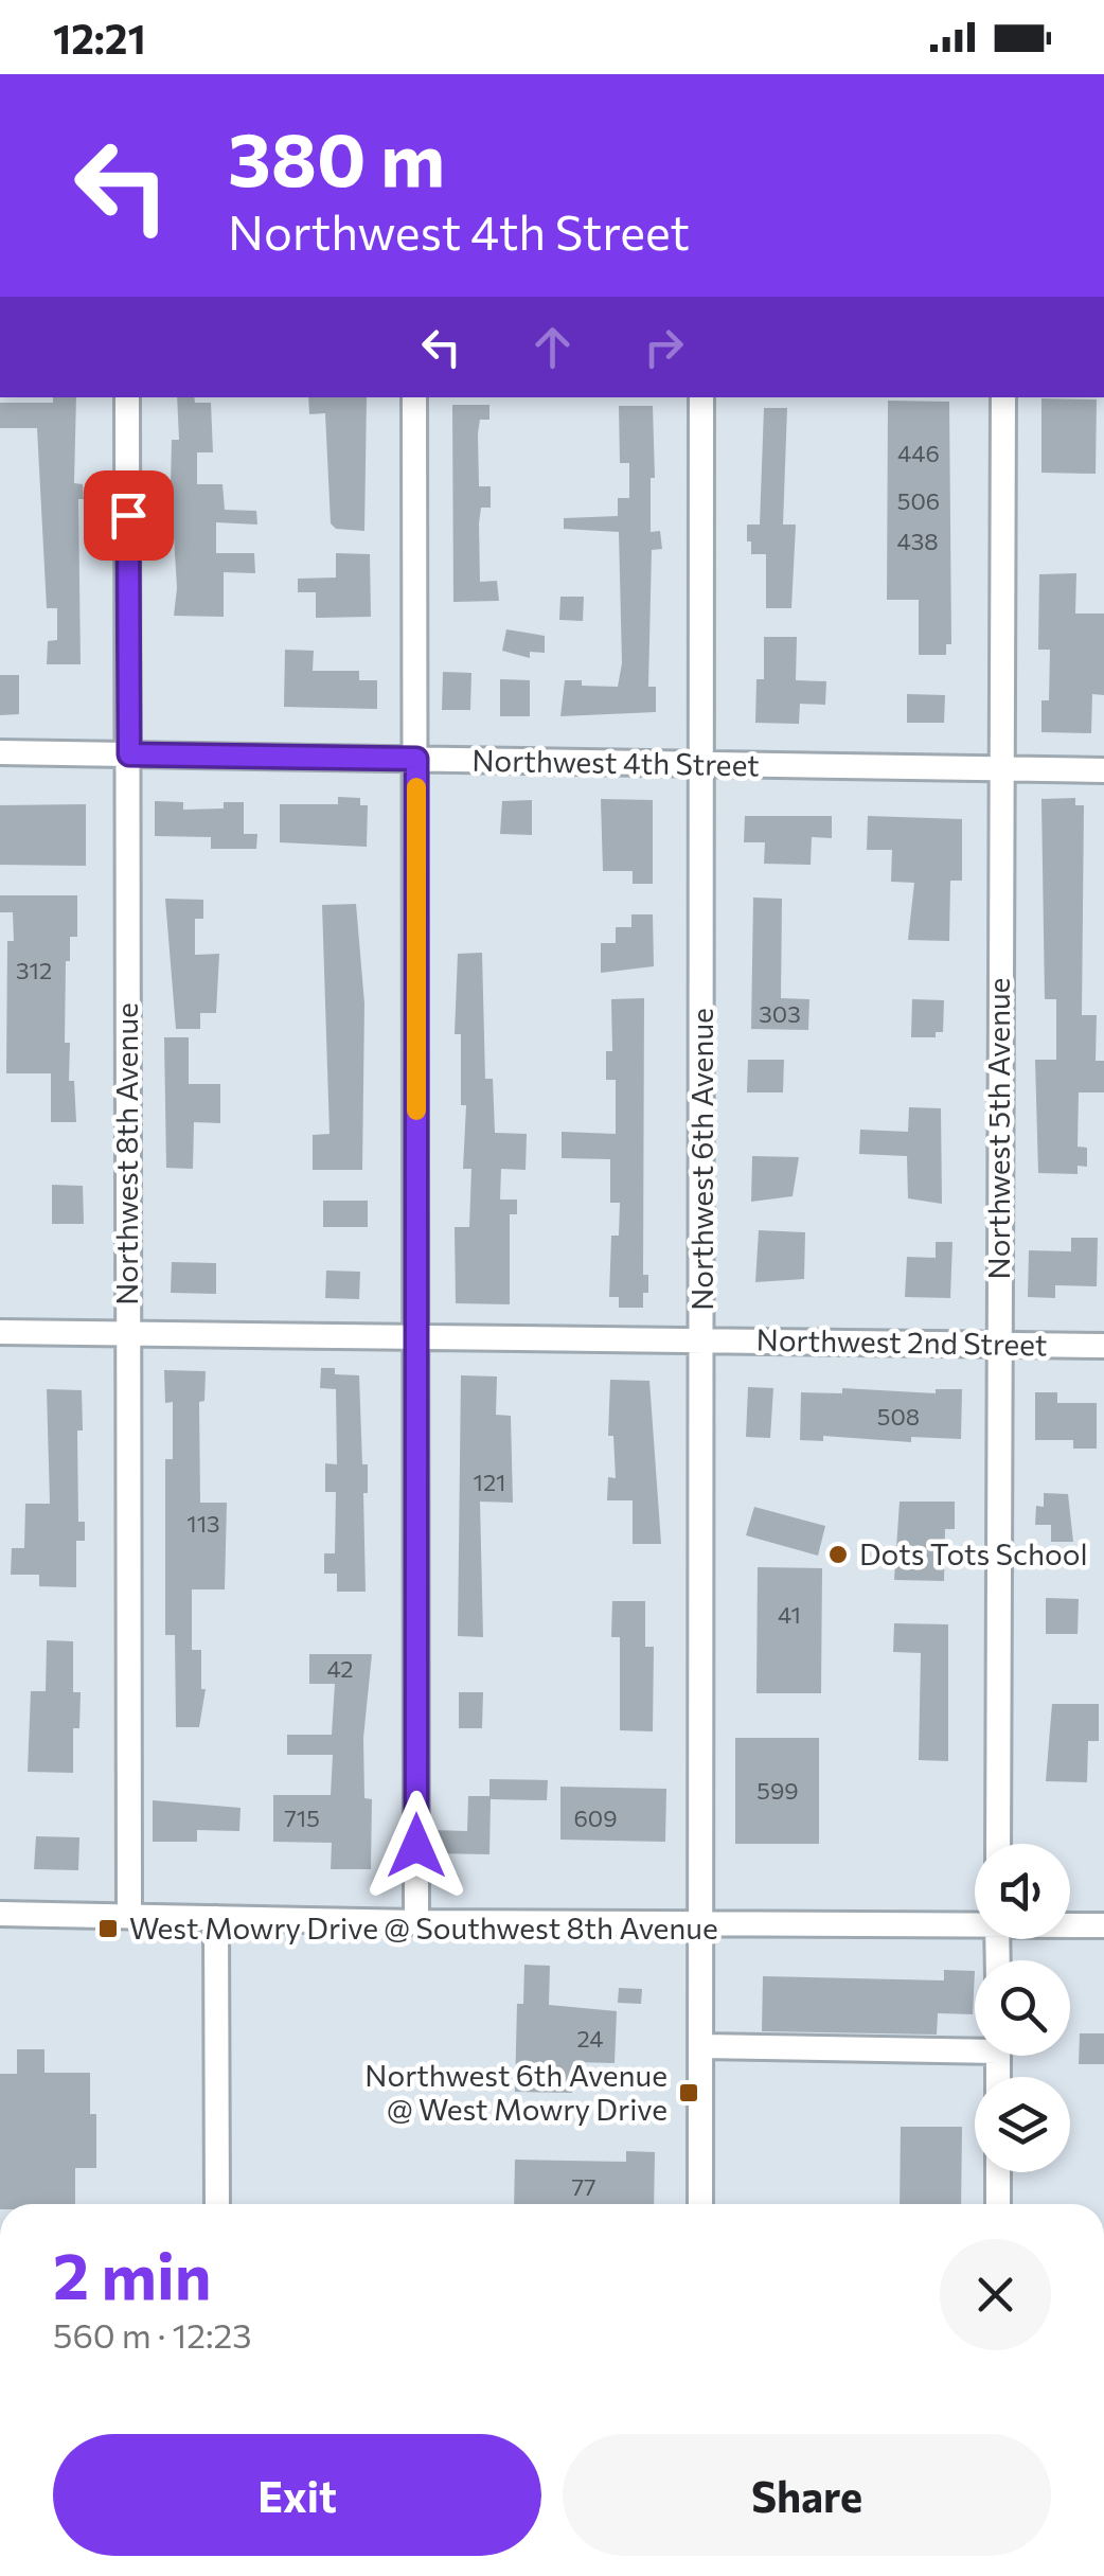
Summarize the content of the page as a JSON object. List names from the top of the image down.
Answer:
{
  "streets": {
    "street": [
      "Northwest 4th Street",
      "Northwest 5th Avenue",
      "Northwest 8th Avenue",
      "Northwest 6th Avenue",
      "Northwest 2nd Street"
    ]
  },
  "crossings": [
    ["Northwest 4th Street", "Northwest 5th Avenue"],
    ["Northwest 4th Street", "Northwest 8th Avenue"],
    ["Northwest 4th Street", "Northwest 6th Avenue"],
    ["Northwest 5th Avenue", "Northwest 2nd Street"],
    ["Northwest 8th Avenue", "Northwest 2nd Street"],
    ["Northwest 6th Avenue", "Northwest 2nd Street"]
  ],
  "places": {
    "other": ["Dots Tots School"],
    "transit": ["West Mowry Drive @ Southwest 8th Avenue", "Northwest 6th Avenue @ West Mowry Drive"]
  },
  "house_numbers": [
    "446",
    "506",
    "438",
    "312",
    "303",
    "508",
    "121",
    "113",
    "41",
    "42",
    "599",
    "715",
    "609",
    "24",
    "77"
  ],
  "page": {
    "status": "12:21",
    "turn": ["380 m", "Northwest 4th Street"],
    "heading": ["2 min", "560 m · 12:23"],
    "buttons": ["Exit", "Share"]
  }
}
